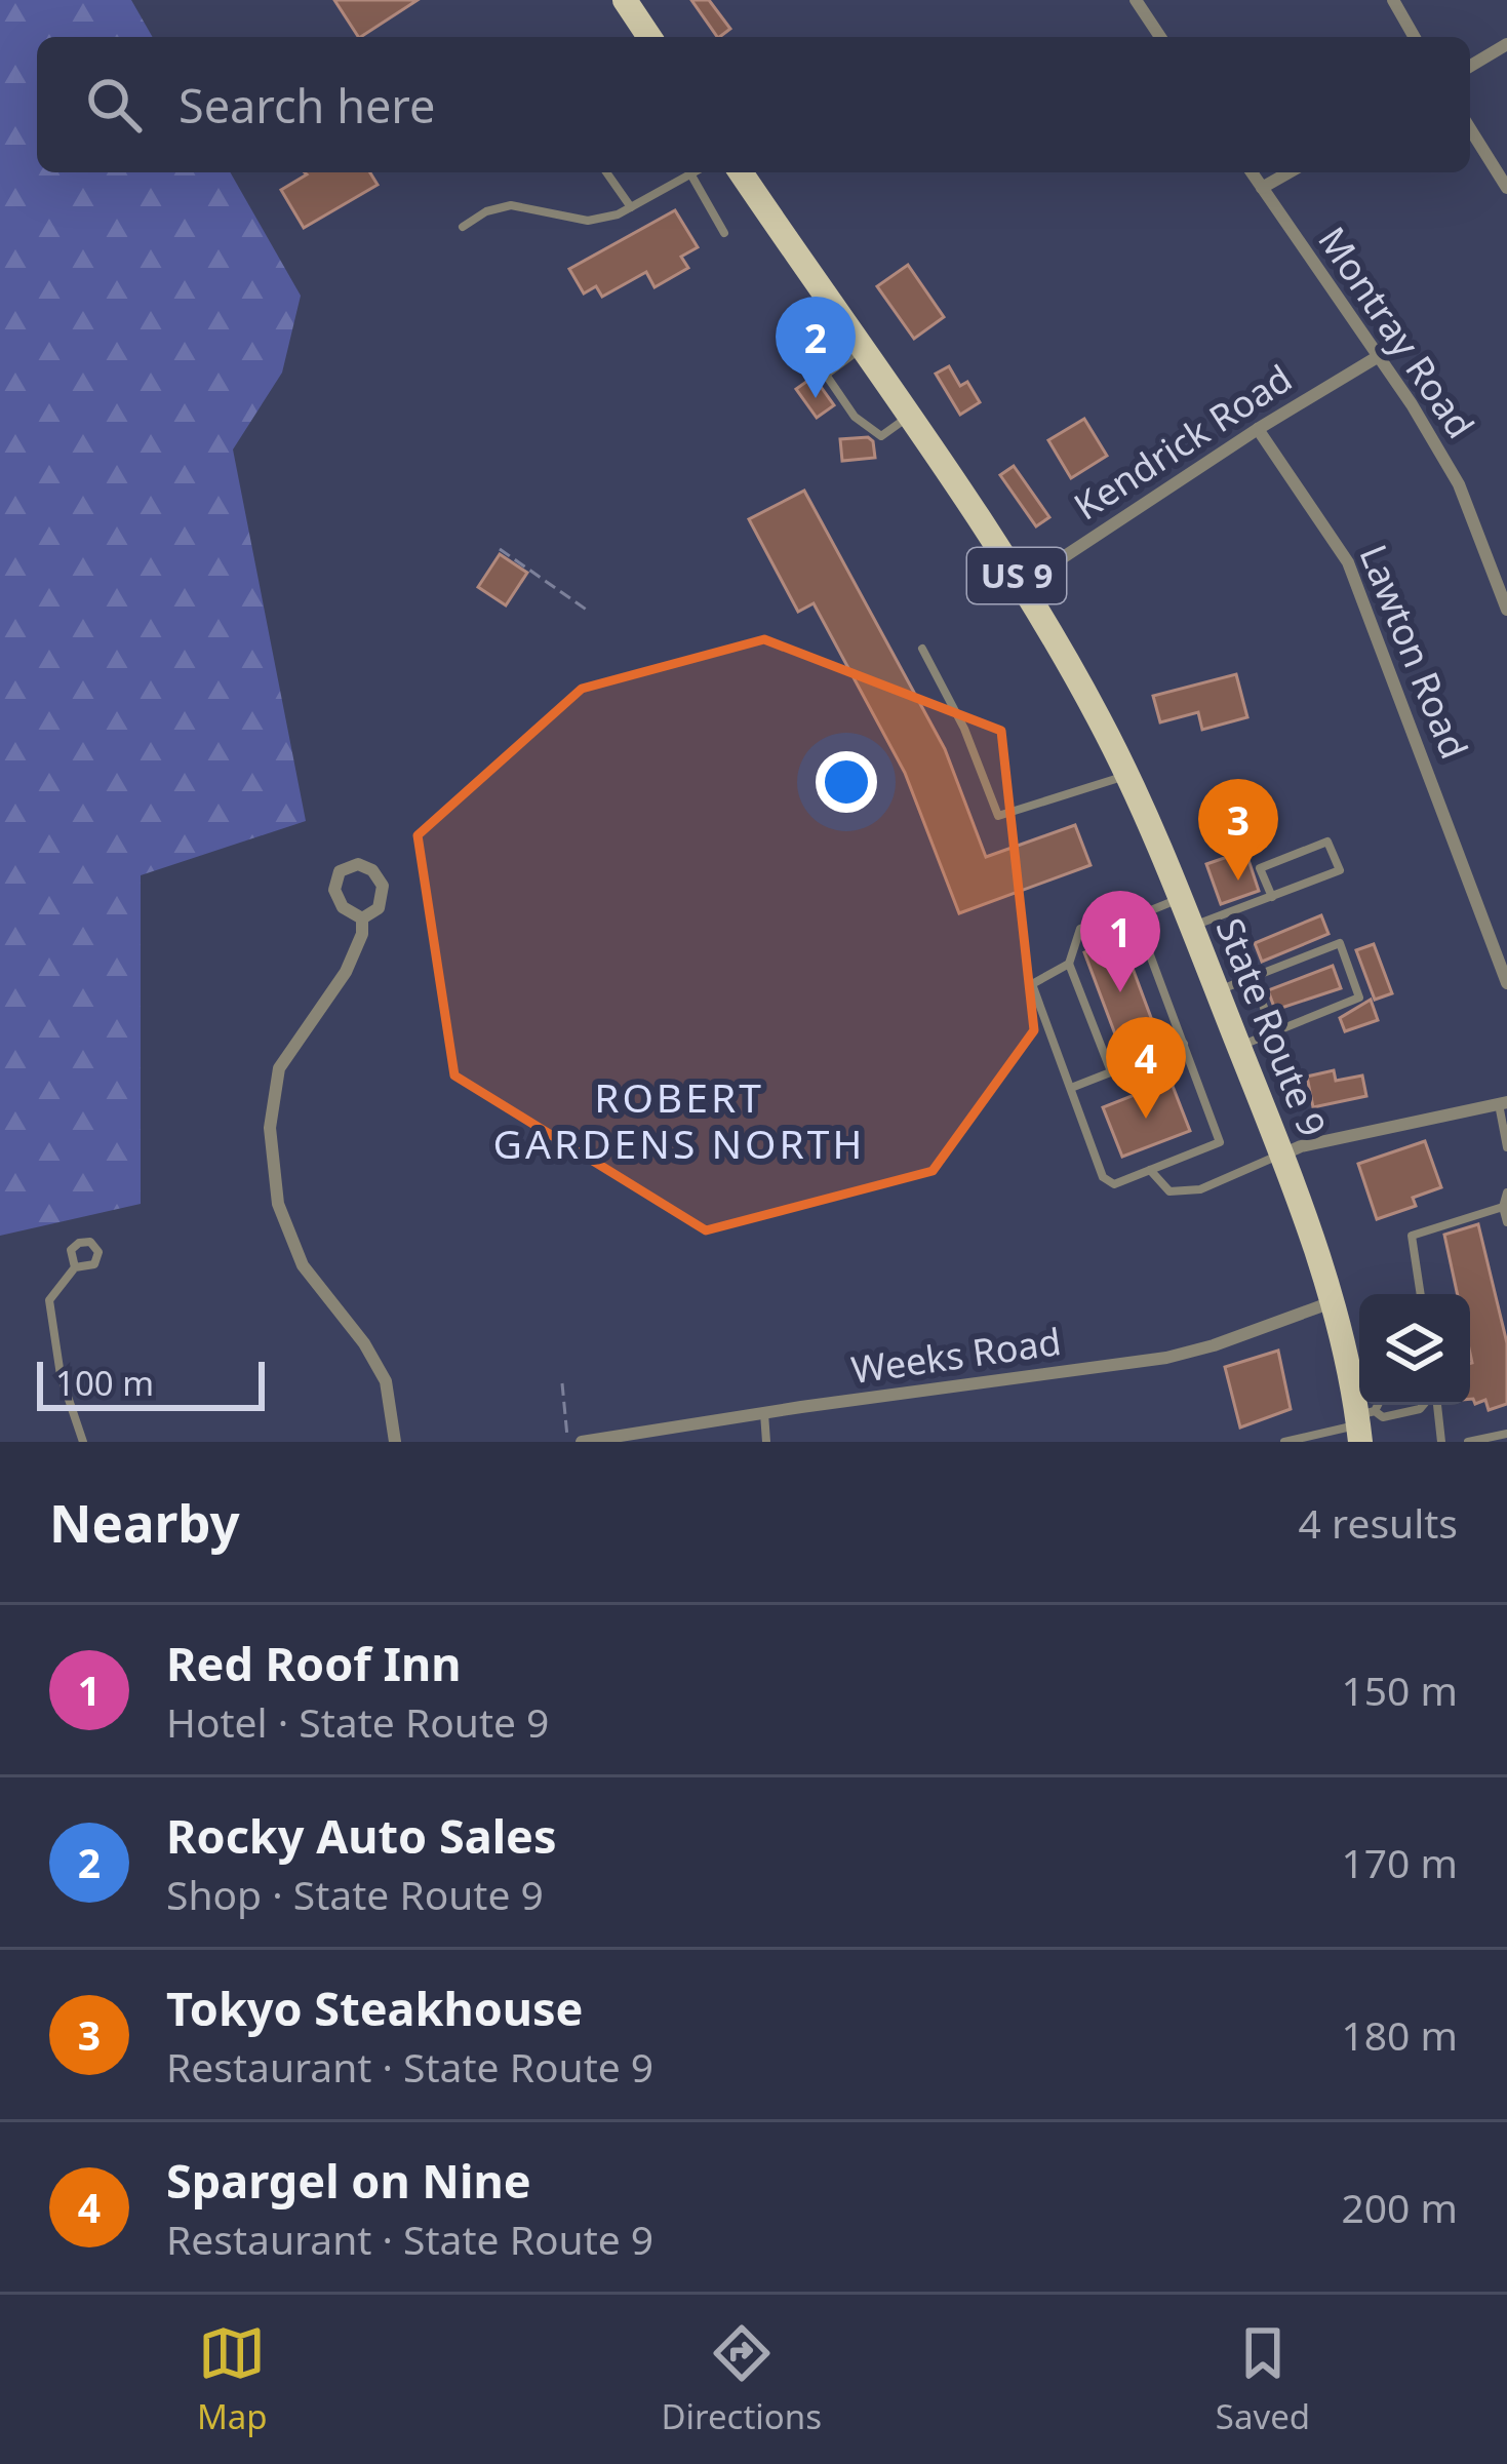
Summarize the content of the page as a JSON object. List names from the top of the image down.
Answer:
{
  "streets": {
    "main road": ["US 9", "State Route 9"],
    "street": [
      "Montray Road",
      "Kendrick Road",
      "Lawton Road",
      "Weeks Road"
    ]
  },
  "crossings": [
    ["Montray Road", "Kendrick Road"],
    ["Kendrick Road", "Lawton Road"],
    ["Kendrick Road", "State Route 9"],
    ["State Route 9", "Weeks Road"]
  ],
  "districts": ["ROBERT GARDENS NORTH"],
  "scale_bar": "100 m",
  "page": {
    "search": "Search here",
    "pins": [
      "2",
      "3",
      "1",
      "4"
    ],
    "scale": "100 m",
    "heading": ["Nearby", "4 results"],
    "list": [
      {
        "mark": "1",
        "name": "Red Roof Inn",
        "note": "Hotel · State Route 9",
        "value": "150 m"
      },
      {
        "mark": "2",
        "name": "Rocky Auto Sales",
        "note": "Shop · State Route 9",
        "value": "170 m"
      },
      {
        "mark": "3",
        "name": "Tokyo Steakhouse",
        "note": "Restaurant · State Route 9",
        "value": "180 m"
      },
      {
        "mark": "4",
        "name": "Spargel on Nine",
        "note": "Restaurant · State Route 9",
        "value": "200 m"
      }
    ],
    "nav": ["Map", "Directions", "Saved"]
  }
}
